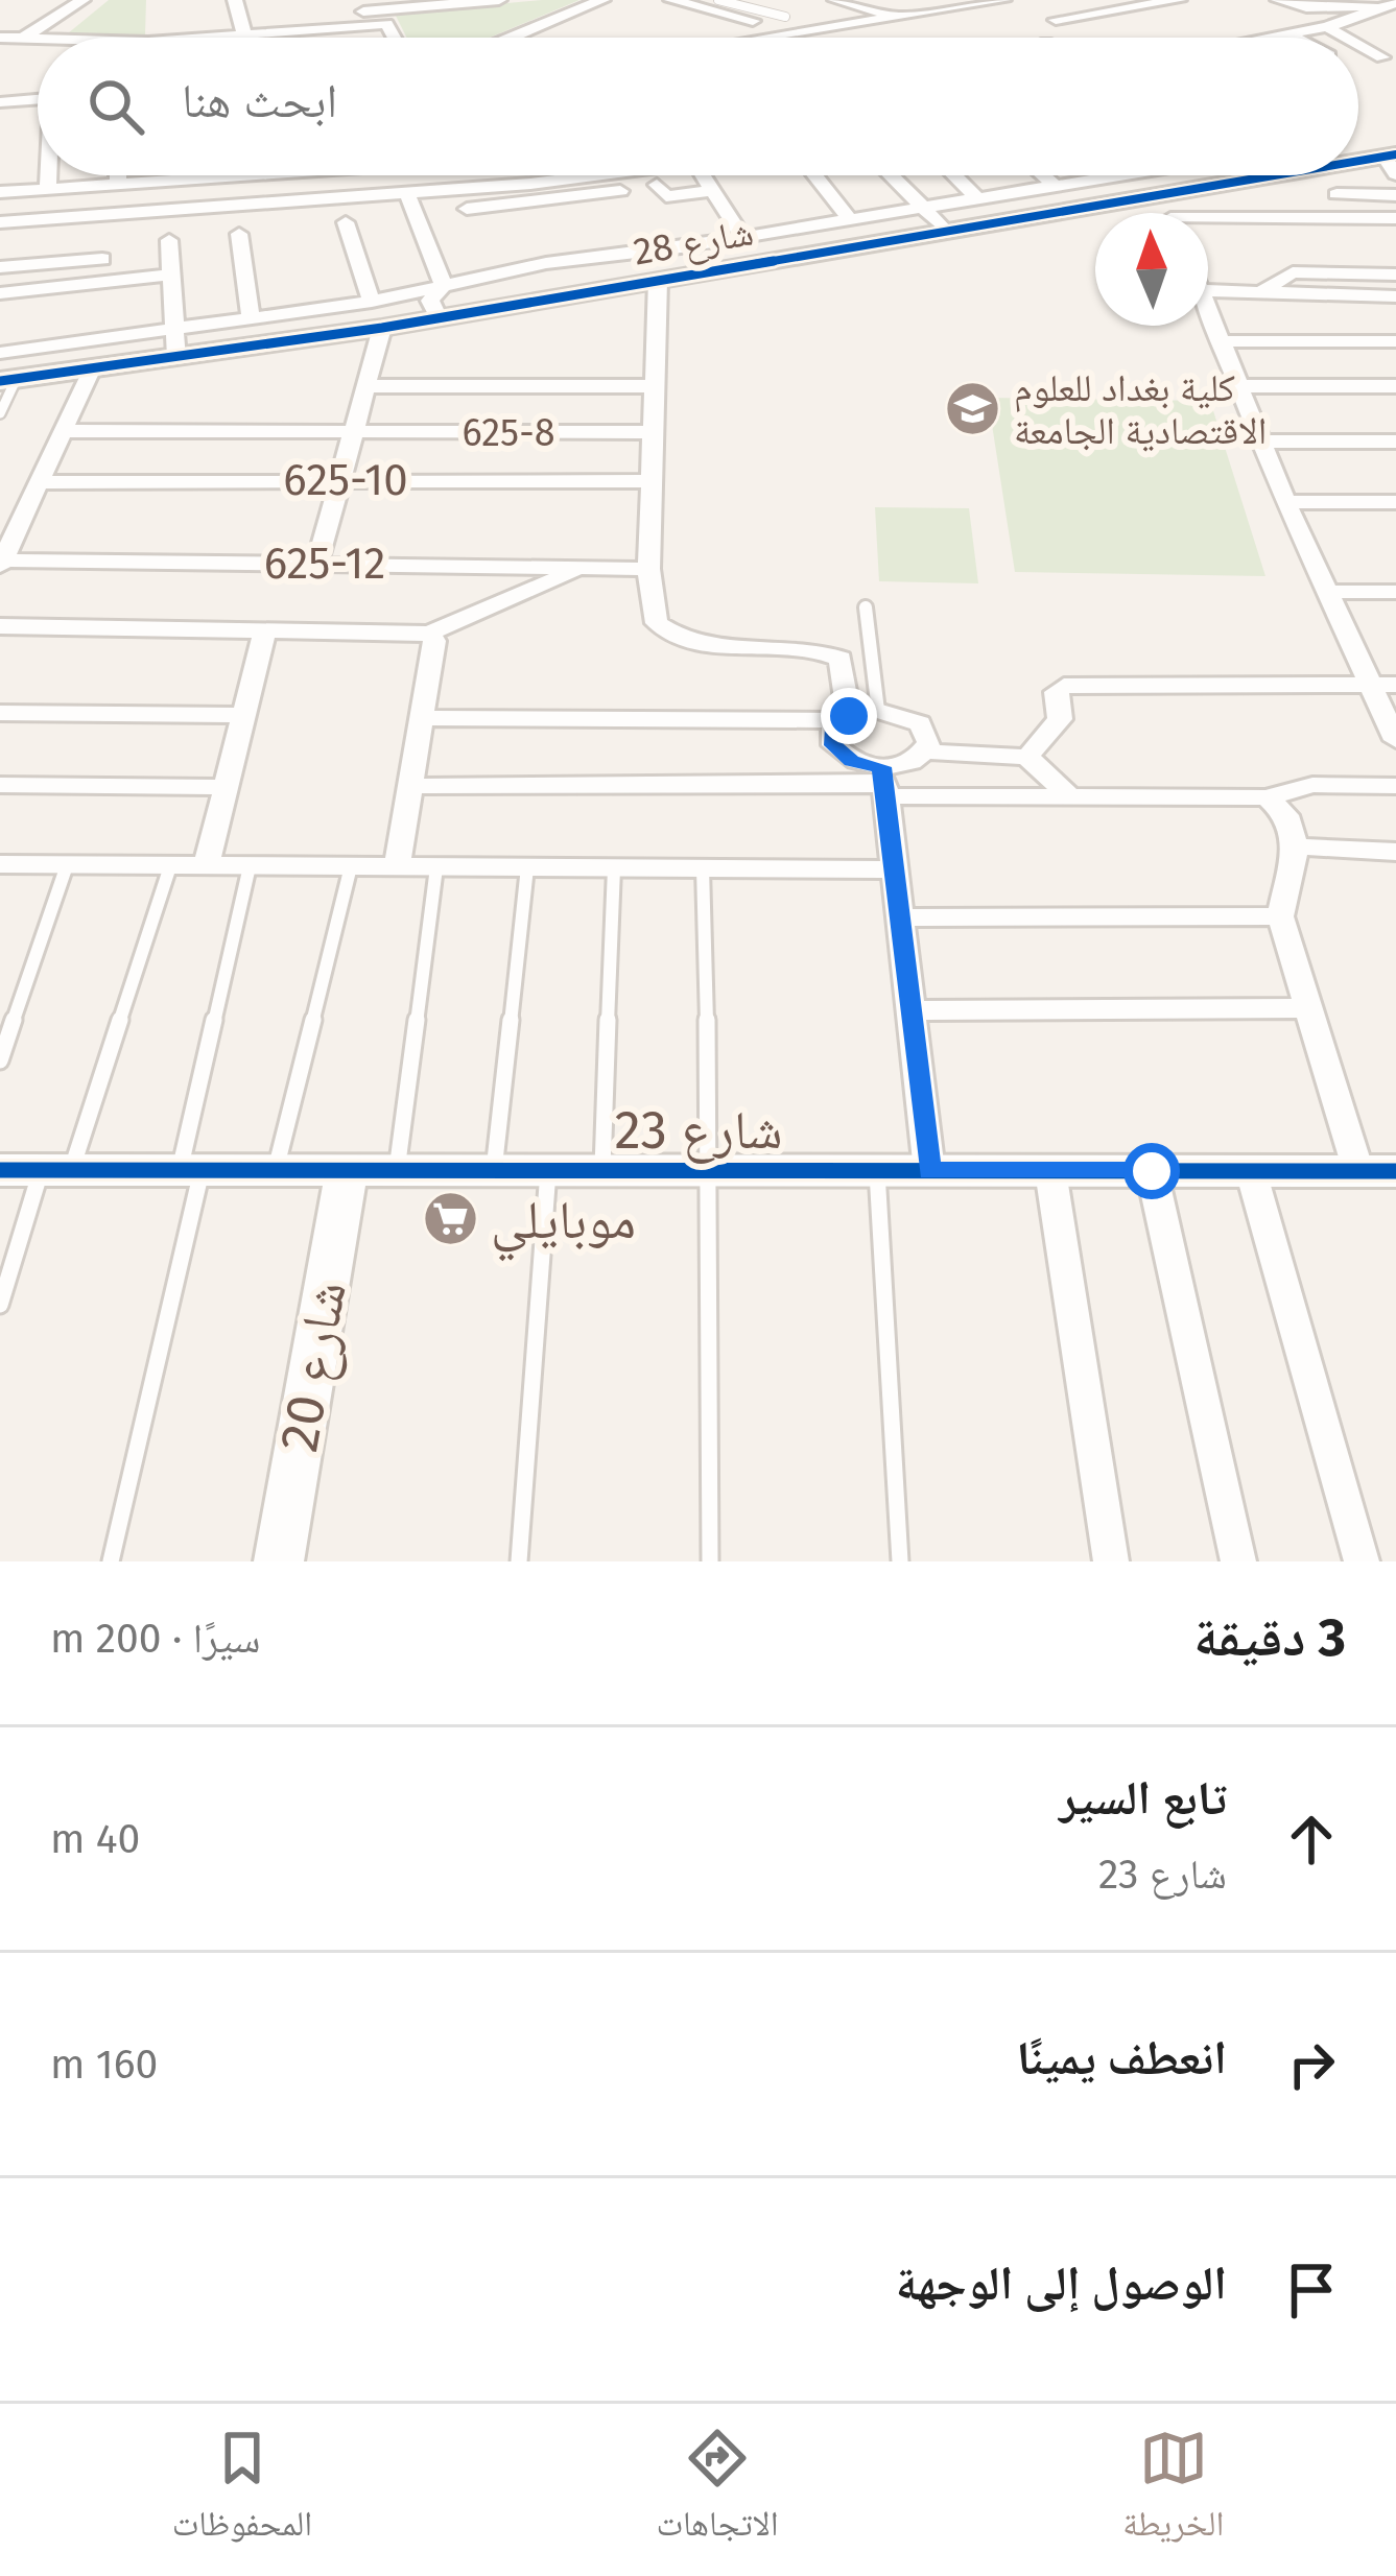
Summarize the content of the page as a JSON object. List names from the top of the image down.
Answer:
{
  "streets": {
    "street": [
      "شارع 28",
      "625-8",
      "625-10",
      "625-12",
      "شارع 23",
      "شارع 20"
    ]
  },
  "crossings": [
    ["شارع 23", "شارع 20"]
  ],
  "places": {
    "school or university": ["كلية بغداد للعلوم الاقتصادية الجامعة"],
    "supermarket": ["موبايلي"]
  },
  "north": "top",
  "page": {
    "search": "ابحث هنا",
    "heading": ["3 دقيقة", "سيرًا · 200 m"],
    "list": [
      ["تابع السير", "شارع 23", "40 m"],
      ["انعطف يمينًا", "160 m"],
      "الوصول إلى الوجهة"
    ],
    "nav": ["الخريطة", "الاتجاهات", "المحفوظات"]
  }
}
